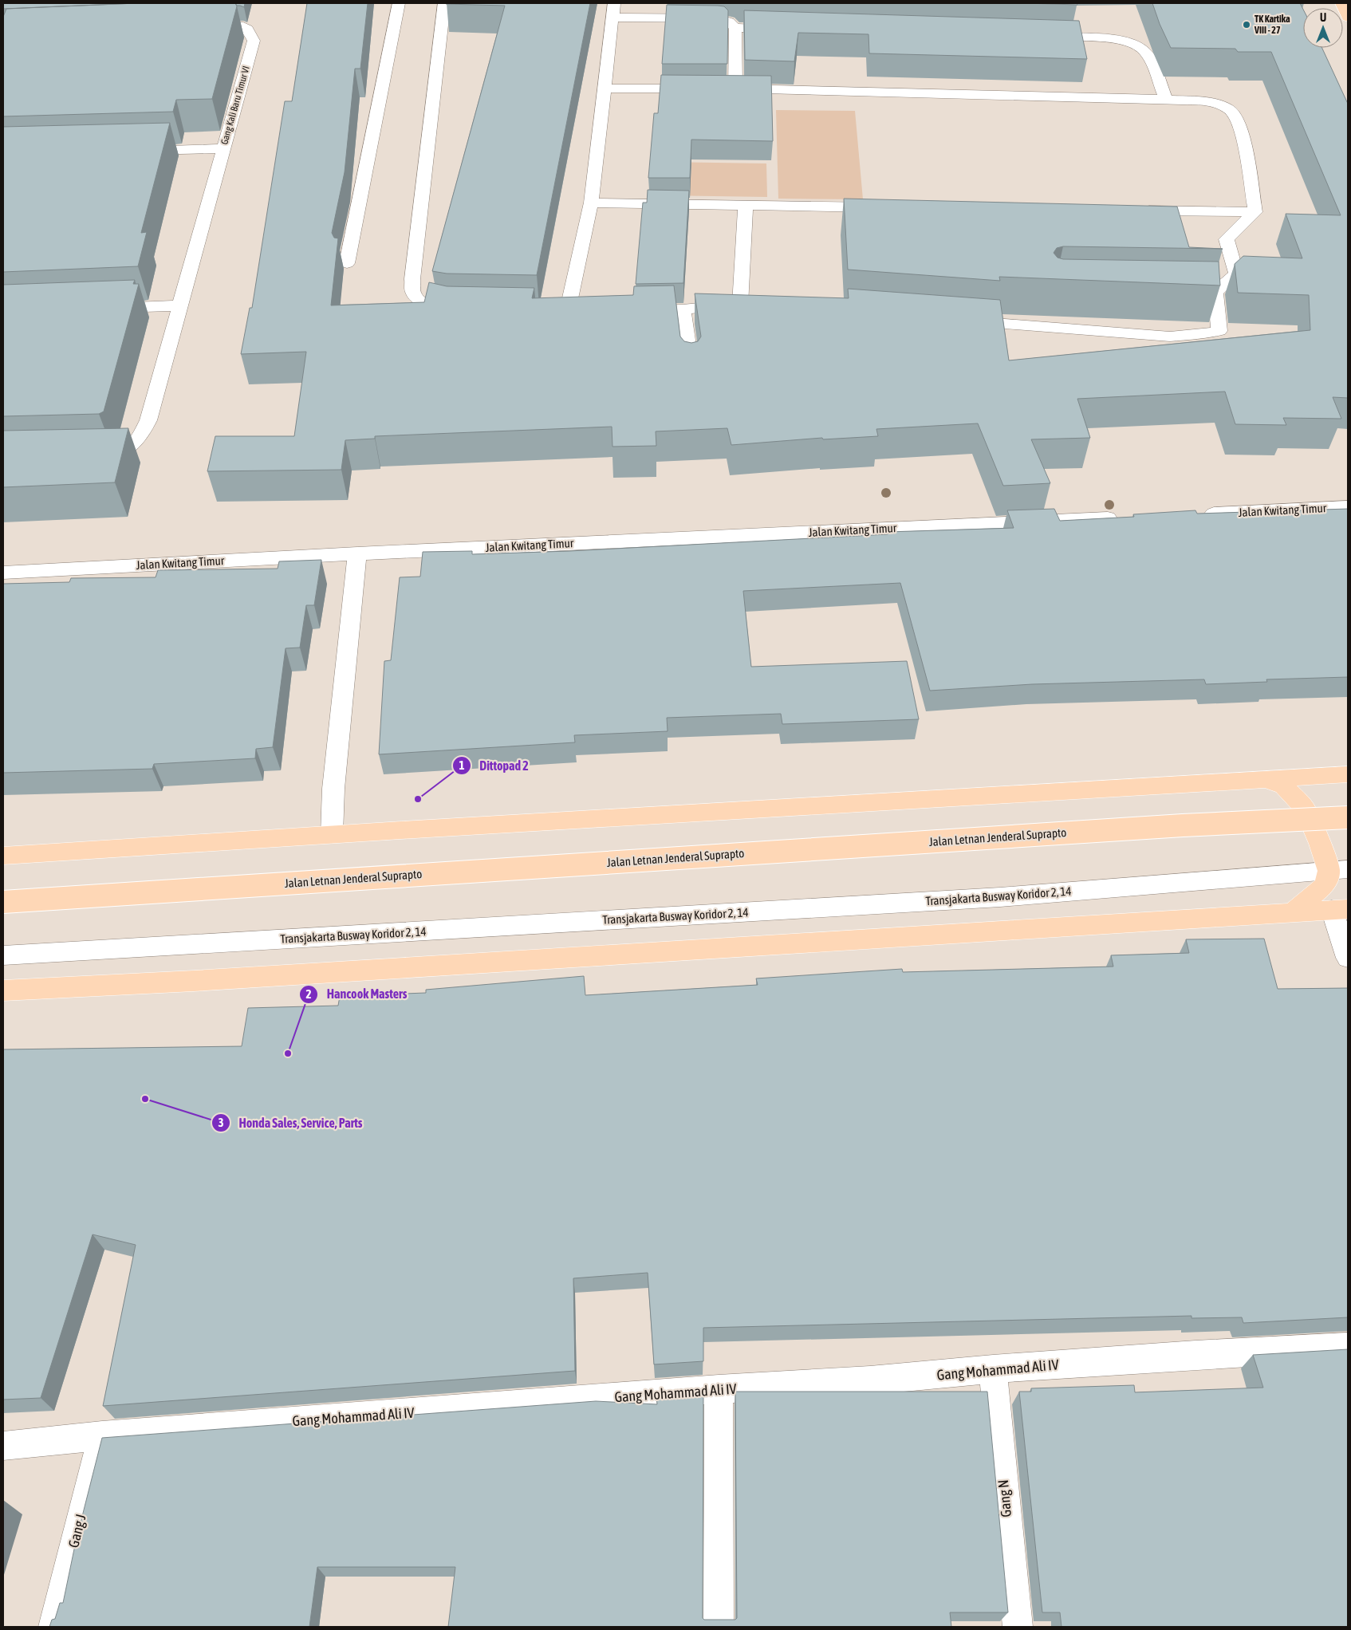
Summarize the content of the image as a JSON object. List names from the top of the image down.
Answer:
{
  "streets": {
    "main road": ["Jalan Letnan Jenderal Suprapto"],
    "street": [
      "Gang Kali Baru Timur VI",
      "Jalan Kwitang Timur",
      "Transjakarta Busway Koridor 2, 14",
      "Gang Mohammad Ali IV",
      "Gang N",
      "Gang J"
    ]
  },
  "crossings": [
    ["Gang Mohammad Ali IV", "Gang N"],
    ["Gang Mohammad Ali IV", "Gang J"]
  ],
  "places": [
    "TK Kartika VIII - 27",
    "Dittopad 2",
    "Hancook Masters",
    "Honda Sales, Service, Parts"
  ],
  "north": "top"
}
